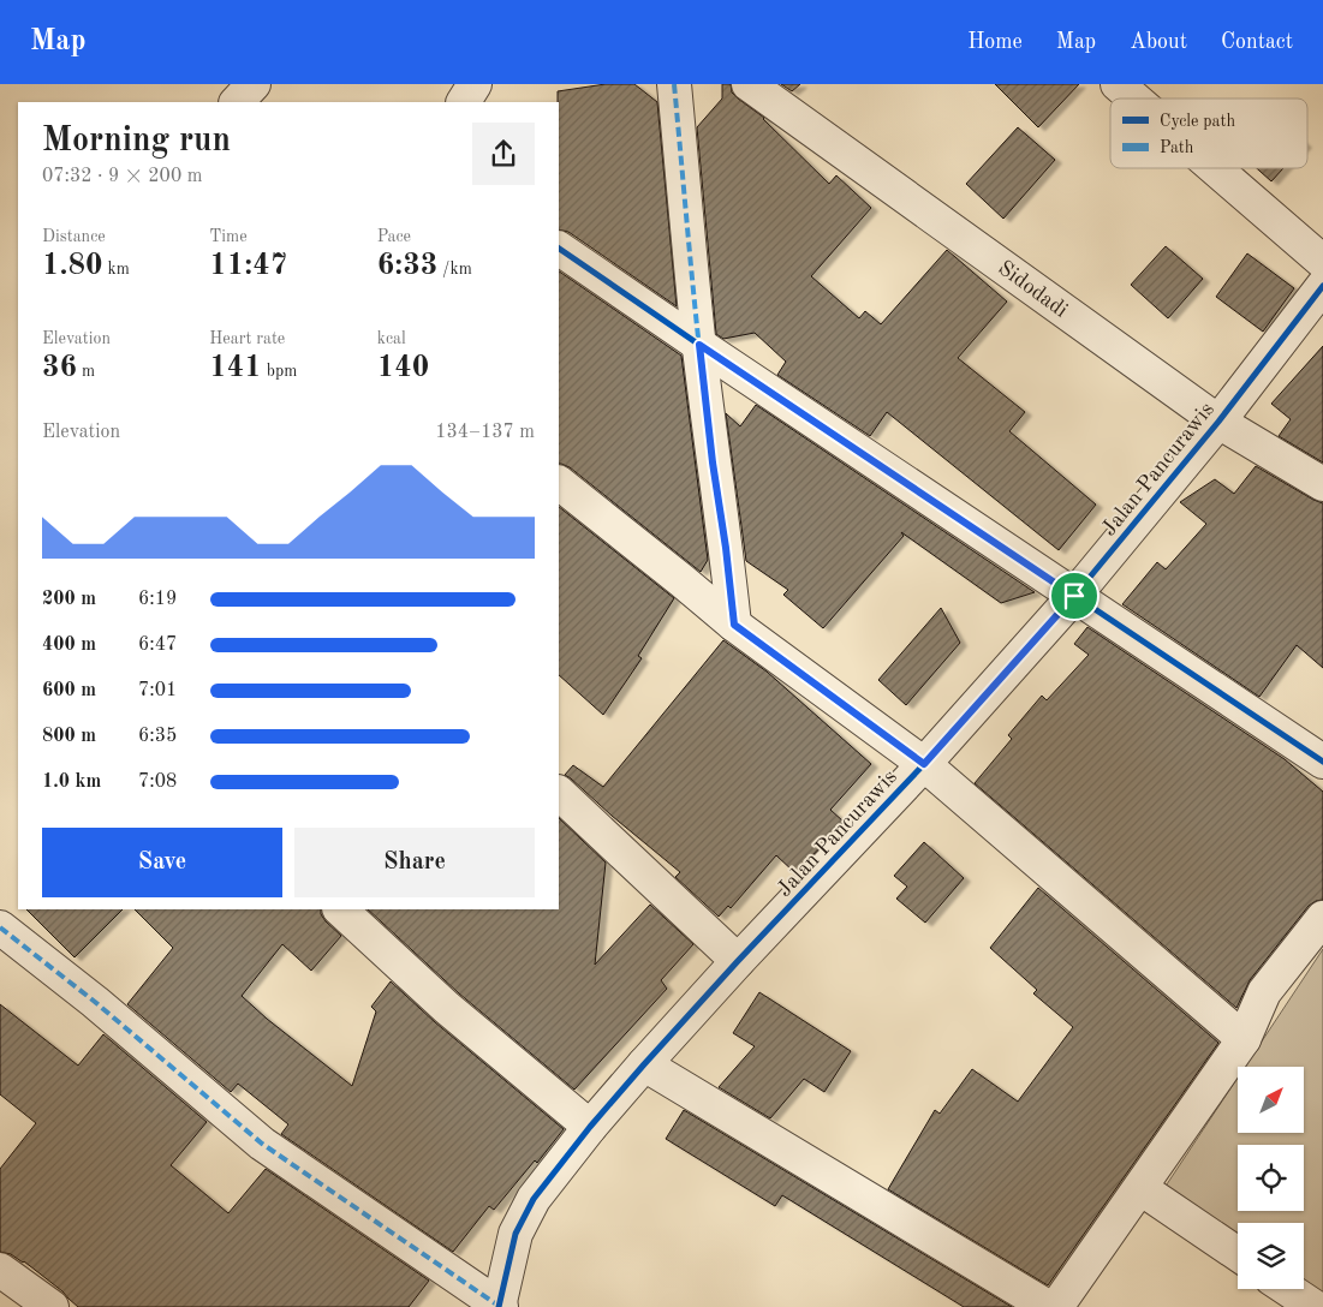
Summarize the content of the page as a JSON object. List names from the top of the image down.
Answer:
{
  "streets": {
    "street": ["Sidodadi", "Jalan Pancurawis"]
  },
  "crossings": [
    ["Sidodadi", "Jalan Pancurawis"]
  ],
  "legend": ["Cycle path", "Path"],
  "north": "top right",
  "page": {
    "header": "Map",
    "nav": [
      "Home",
      "Map",
      "About",
      "Contact"
    ],
    "heading": ["Morning run", "07:32 · 9 × 200 m"],
    "stats": [
      ["Distance", "1.80 km"],
      ["Time", "11:47"],
      ["Pace", "6:33 /km"],
      ["Elevation", "36 m"],
      ["Heart rate", "141 bpm"],
      ["kcal", "140"]
    ],
    "chart": ["Elevation", "134–137 m"],
    "list": [
      {
        "name": "200 m",
        "note": "6:19"
      },
      {
        "name": "400 m",
        "note": "6:47"
      },
      {
        "name": "600 m",
        "note": "7:01"
      },
      {
        "name": "800 m",
        "note": "6:35"
      },
      {
        "name": "1.0 km",
        "note": "7:08"
      }
    ],
    "buttons": ["Save", "Share"]
  }
}
